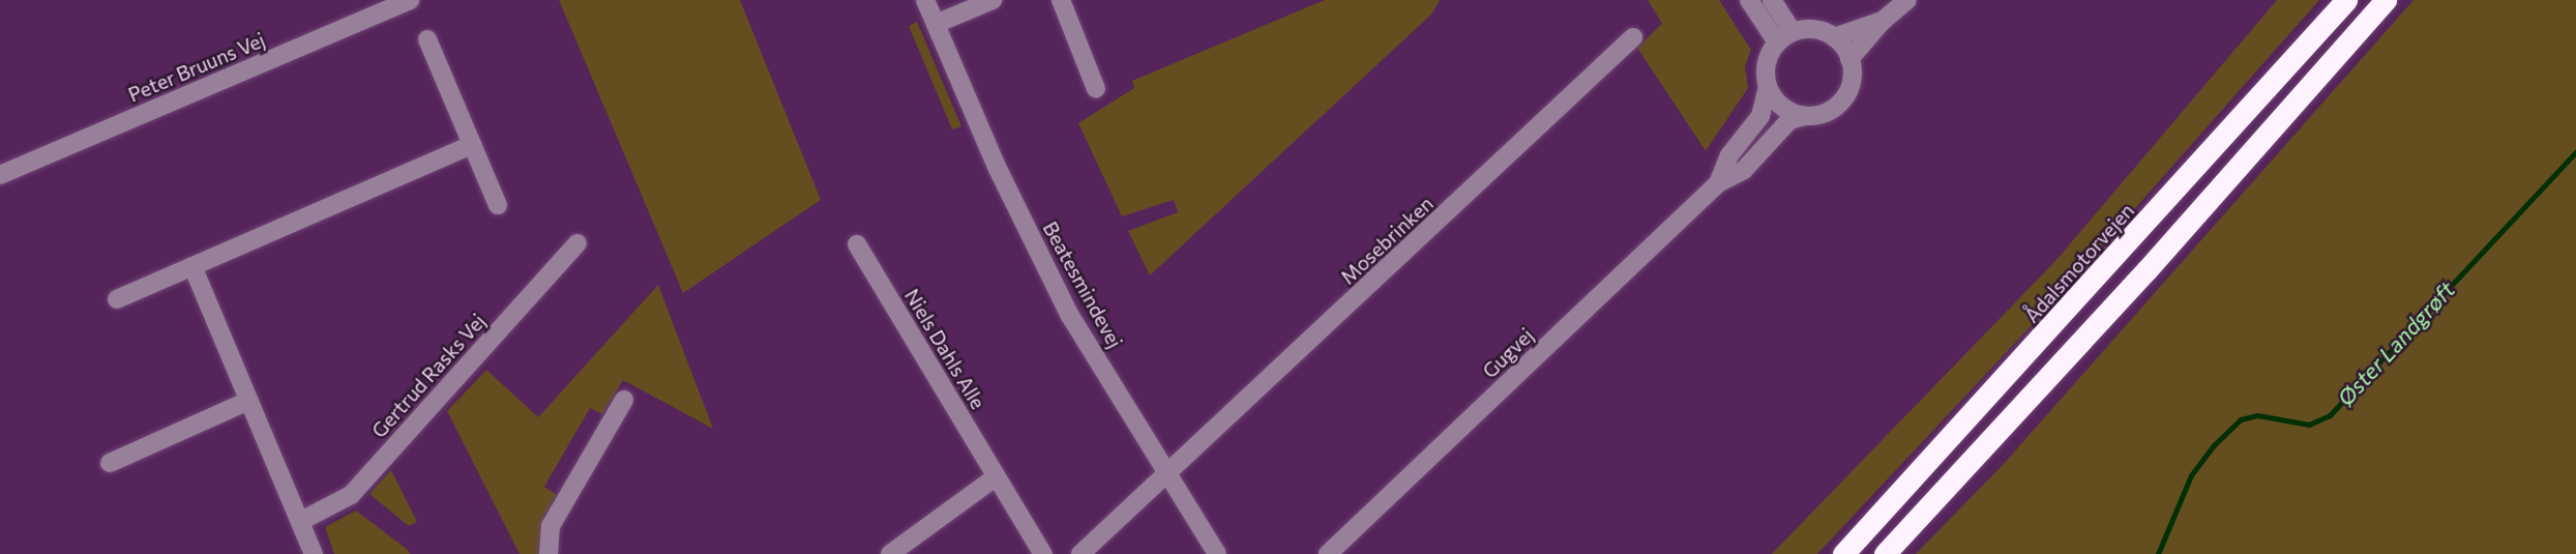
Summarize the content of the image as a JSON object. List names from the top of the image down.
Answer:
{
  "streets": {
    "highway": ["Ådalsmotorvejen"],
    "street": [
      "Peter Bruuns Vej",
      "Mosebrinken",
      "Beatesmindevej",
      "Niels Dahls Alle",
      "Gugvej",
      "Gertrud Rasks Vej"
    ]
  },
  "crossings": [
    ["Mosebrinken", "Beatesmindevej"]
  ],
  "water": ["Øster Landgrøft"]
}
